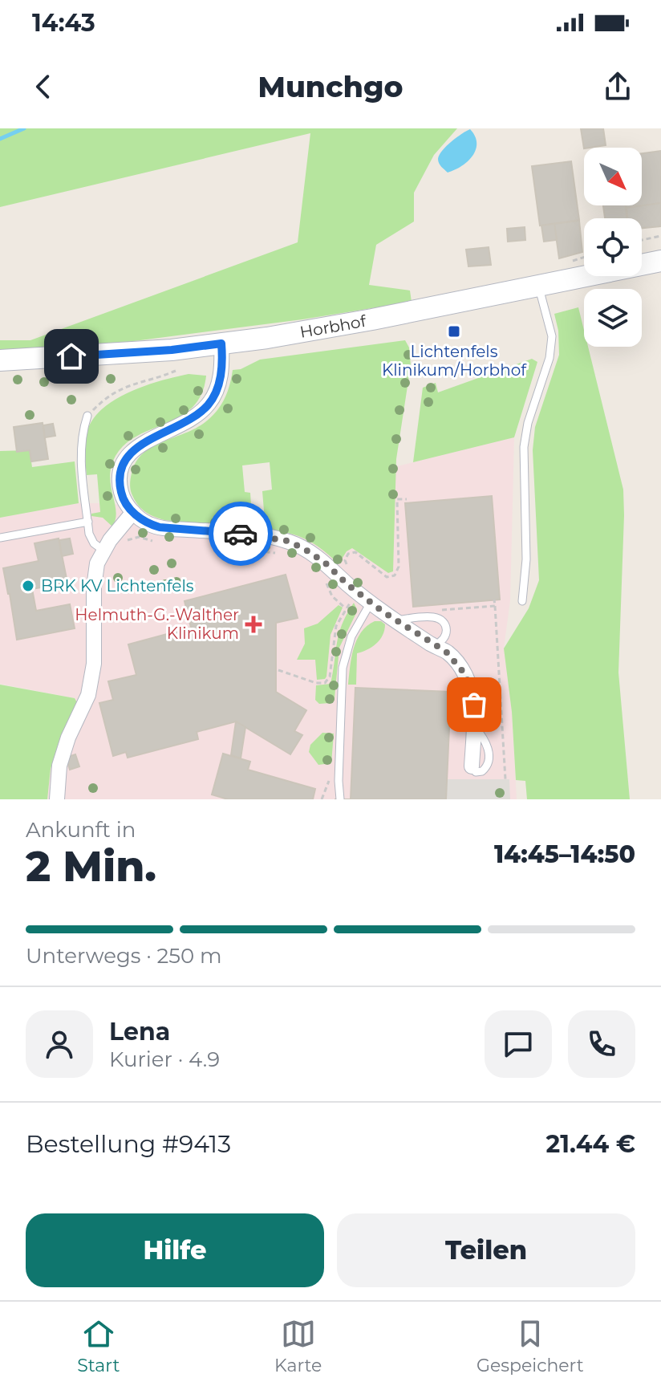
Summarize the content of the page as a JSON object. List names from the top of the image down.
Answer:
{
  "streets": {
    "main road": ["Horbhof"]
  },
  "places": {
    "transit": ["Lichtenfels Klinikum/Horbhof"],
    "other": ["BRK KV Lichtenfels"],
    "health": ["Helmuth-G.-Walther Klinikum"]
  },
  "north": "bottom right",
  "page": {
    "status": "14:43",
    "header": "Munchgo",
    "heading": ["2 Min.", "Ankunft in", "14:45–14:50"],
    "panel": [
      "Lena",
      "Kurier · 4.9",
      "Bestellung #9413",
      "21.44 €"
    ],
    "bar": "Unterwegs · 250 m",
    "buttons": ["Hilfe", "Teilen"],
    "tabs": ["Start", "Karte", "Gespeichert"]
  }
}
